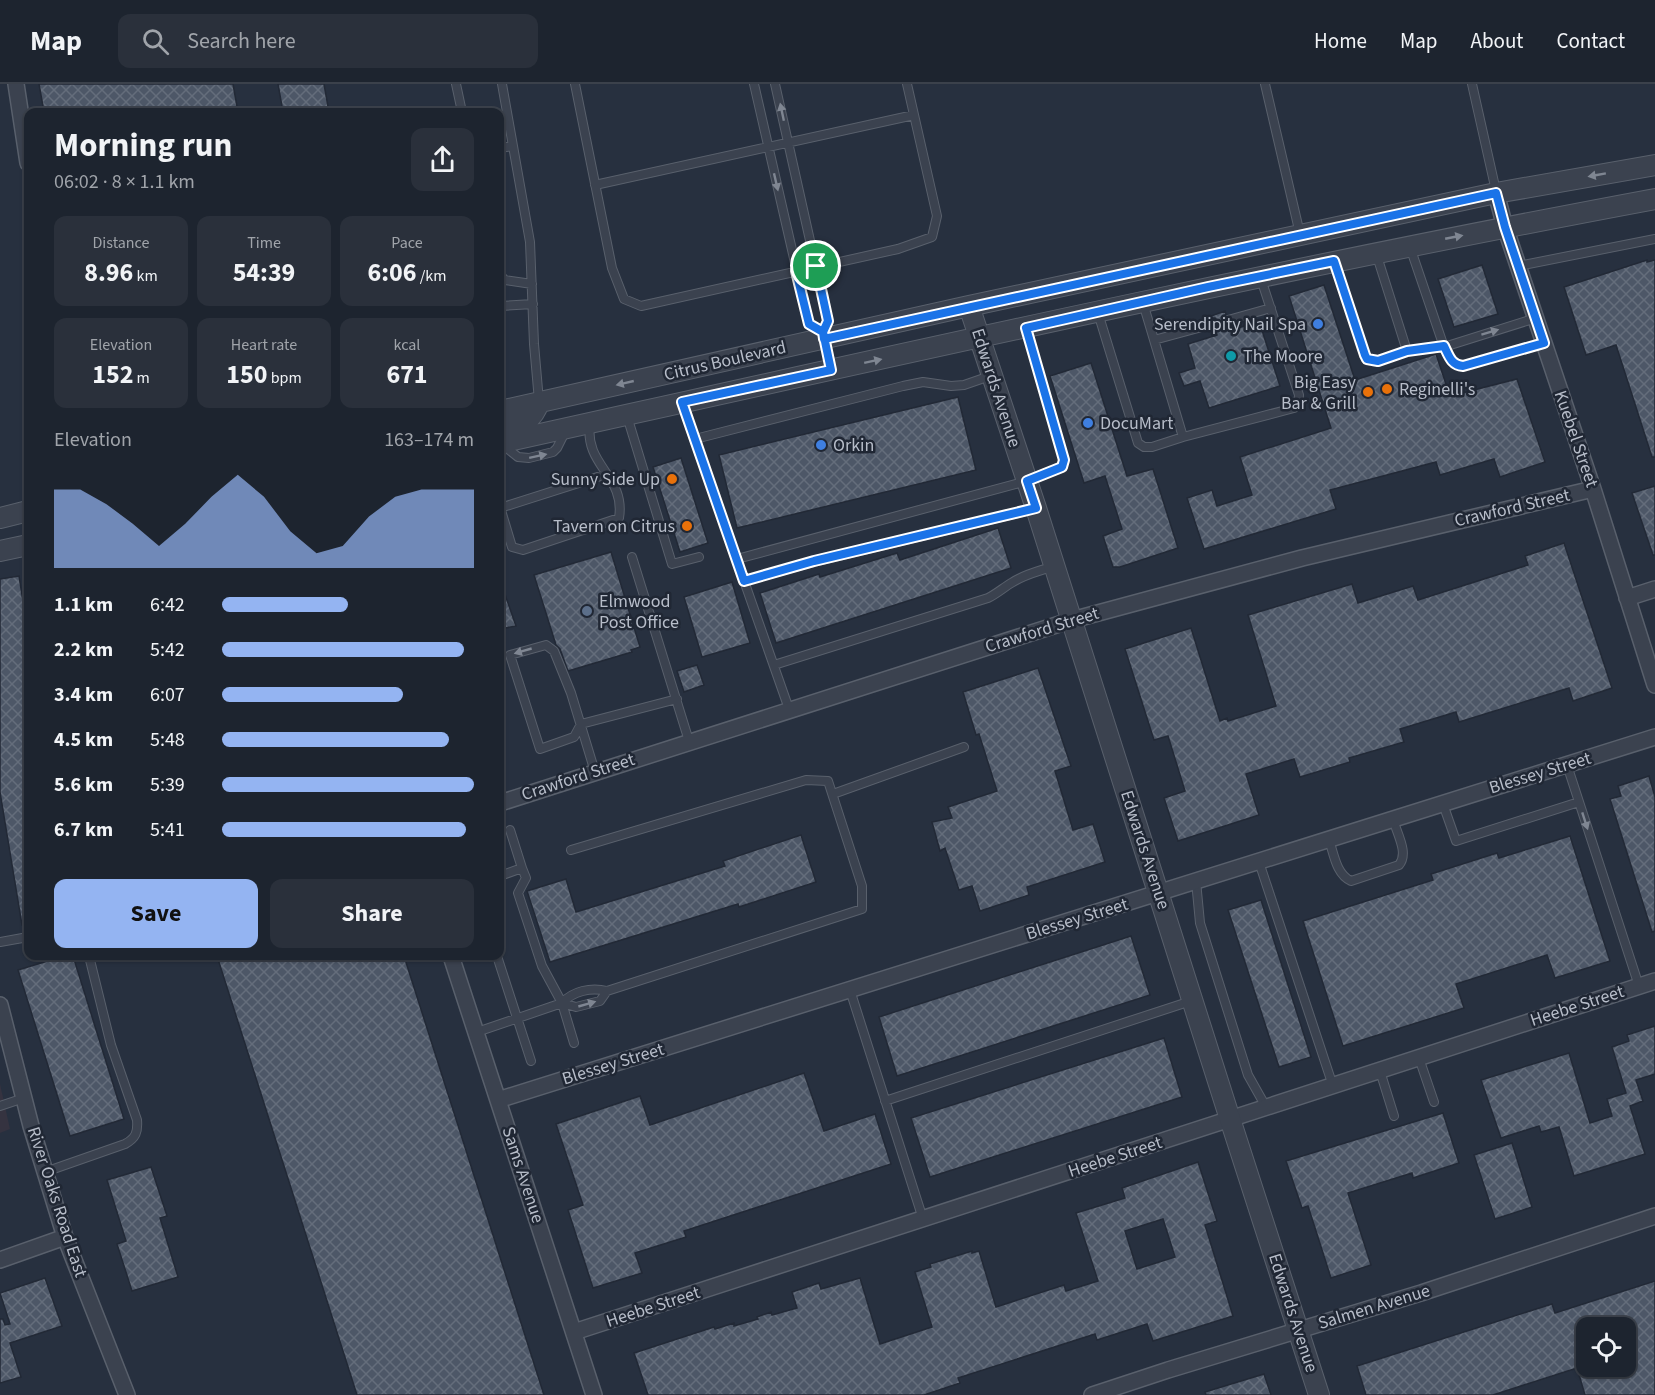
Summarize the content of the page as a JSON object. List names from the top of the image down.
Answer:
{
  "streets": {
    "street": [
      "Citrus Boulevard",
      "Edwards Avenue",
      "Kuebel Street",
      "Crawford Street",
      "Blessey Street",
      "Heebe Street",
      "Sams Avenue",
      "River Oaks Road East",
      "Salmen Avenue"
    ]
  },
  "crossings": [
    ["Citrus Boulevard", "Edwards Avenue"],
    ["Citrus Boulevard", "Kuebel Street"],
    ["Edwards Avenue", "Crawford Street"],
    ["Edwards Avenue", "Blessey Street"],
    ["Edwards Avenue", "Heebe Street"],
    ["Edwards Avenue", "Salmen Avenue"],
    ["Kuebel Street", "Crawford Street"],
    ["Blessey Street", "Sams Avenue"],
    ["Heebe Street", "Sams Avenue"]
  ],
  "places": [
    "Serendipity Nail Spa",
    "The Moore",
    "Reginelli's",
    "Big Easy Bar & Grill",
    "DocuMart",
    "Orkin",
    "Sunny Side Up",
    "Tavern on Citrus",
    "Elmwood Post Office"
  ],
  "page": {
    "header": "Map",
    "search": "Search here",
    "nav": [
      "Home",
      "Map",
      "About",
      "Contact"
    ],
    "heading": ["Morning run", "06:02 · 8 × 1.1 km"],
    "stats": [
      ["Distance", "8.96 km"],
      ["Time", "54:39"],
      ["Pace", "6:06 /km"],
      ["Elevation", "152 m"],
      ["Heart rate", "150 bpm"],
      ["kcal", "671"]
    ],
    "chart": ["Elevation", "163–174 m"],
    "list": [
      {
        "name": "1.1 km",
        "note": "6:42"
      },
      {
        "name": "2.2 km",
        "note": "5:42"
      },
      {
        "name": "3.4 km",
        "note": "6:07"
      },
      {
        "name": "4.5 km",
        "note": "5:48"
      },
      {
        "name": "5.6 km",
        "note": "5:39"
      },
      {
        "name": "6.7 km",
        "note": "5:41"
      }
    ],
    "buttons": ["Save", "Share"]
  }
}
